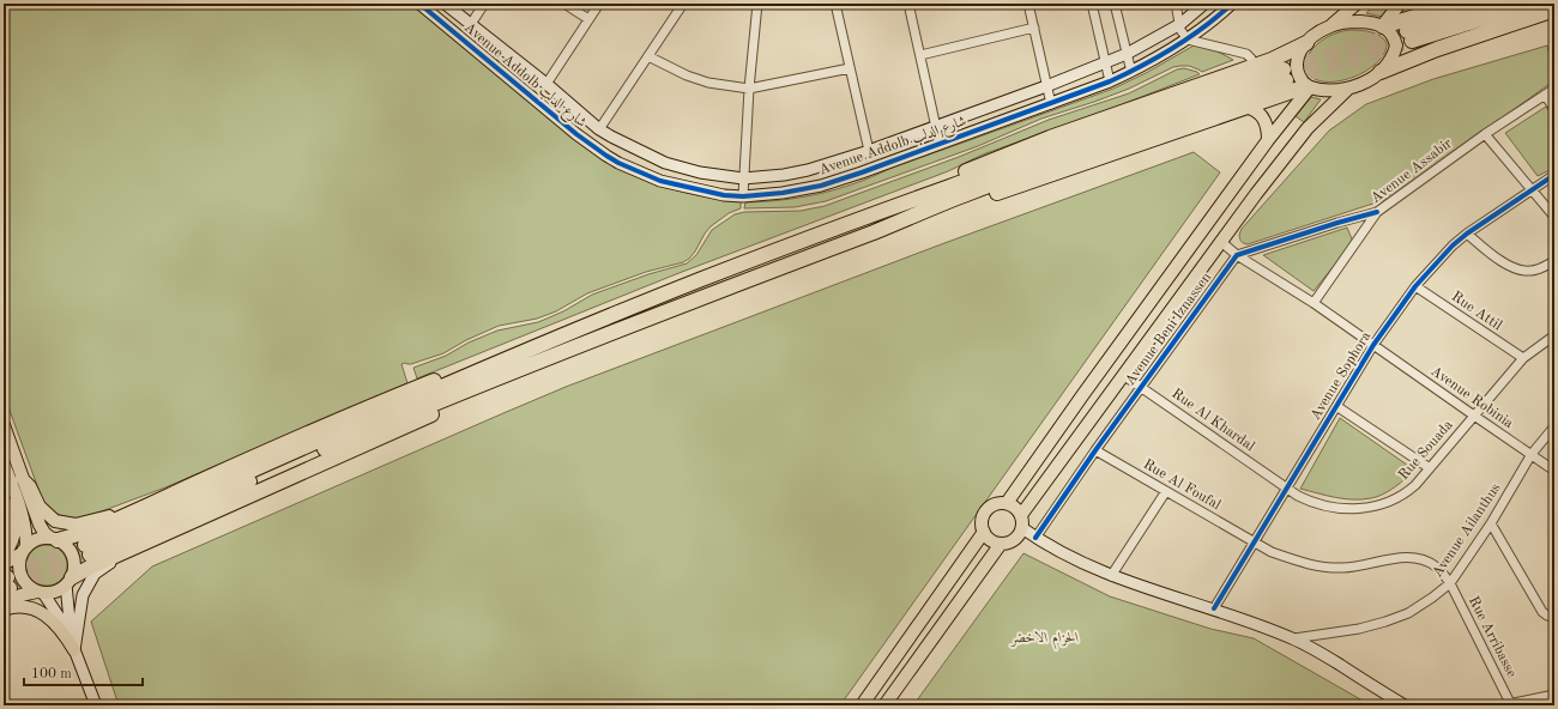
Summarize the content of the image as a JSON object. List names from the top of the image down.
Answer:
{
  "streets": {
    "street": [
      "Avenue Addolb شارع الدلب",
      "Avenue Assabir",
      "Rue Attil",
      "Avenue Beni Iznassen",
      "Avenue Sophora",
      "Avenue Robinia",
      "Rue Al Khardal",
      "Rue Souada",
      "Rue Al Foufal",
      "Avenue Ailanthus",
      "Rue Arribasse"
    ]
  },
  "crossings": [
    ["Avenue Assabir", "Avenue Robinia"],
    ["Rue Attil", "Avenue Sophora"],
    ["Rue Attil", "Rue Souada"],
    ["Avenue Beni Iznassen", "Avenue Robinia"],
    ["Avenue Beni Iznassen", "Rue Al Khardal"],
    ["Avenue Beni Iznassen", "Rue Al Foufal"],
    ["Avenue Sophora", "Avenue Robinia"],
    ["Avenue Sophora", "Rue Al Khardal"],
    ["Avenue Sophora", "Rue Souada"],
    ["Avenue Sophora", "Rue Al Foufal"],
    ["Avenue Robinia", "Rue Souada"],
    ["Avenue Robinia", "Avenue Ailanthus"],
    ["Rue Al Khardal", "Rue Souada"],
    ["Rue Al Foufal", "Avenue Ailanthus"],
    ["Rue Al Foufal", "Rue Arribasse"],
    ["Avenue Ailanthus", "Rue Arribasse"]
  ],
  "parks": ["الحزام الاخضر"],
  "scale_bar": "100 m"
}
